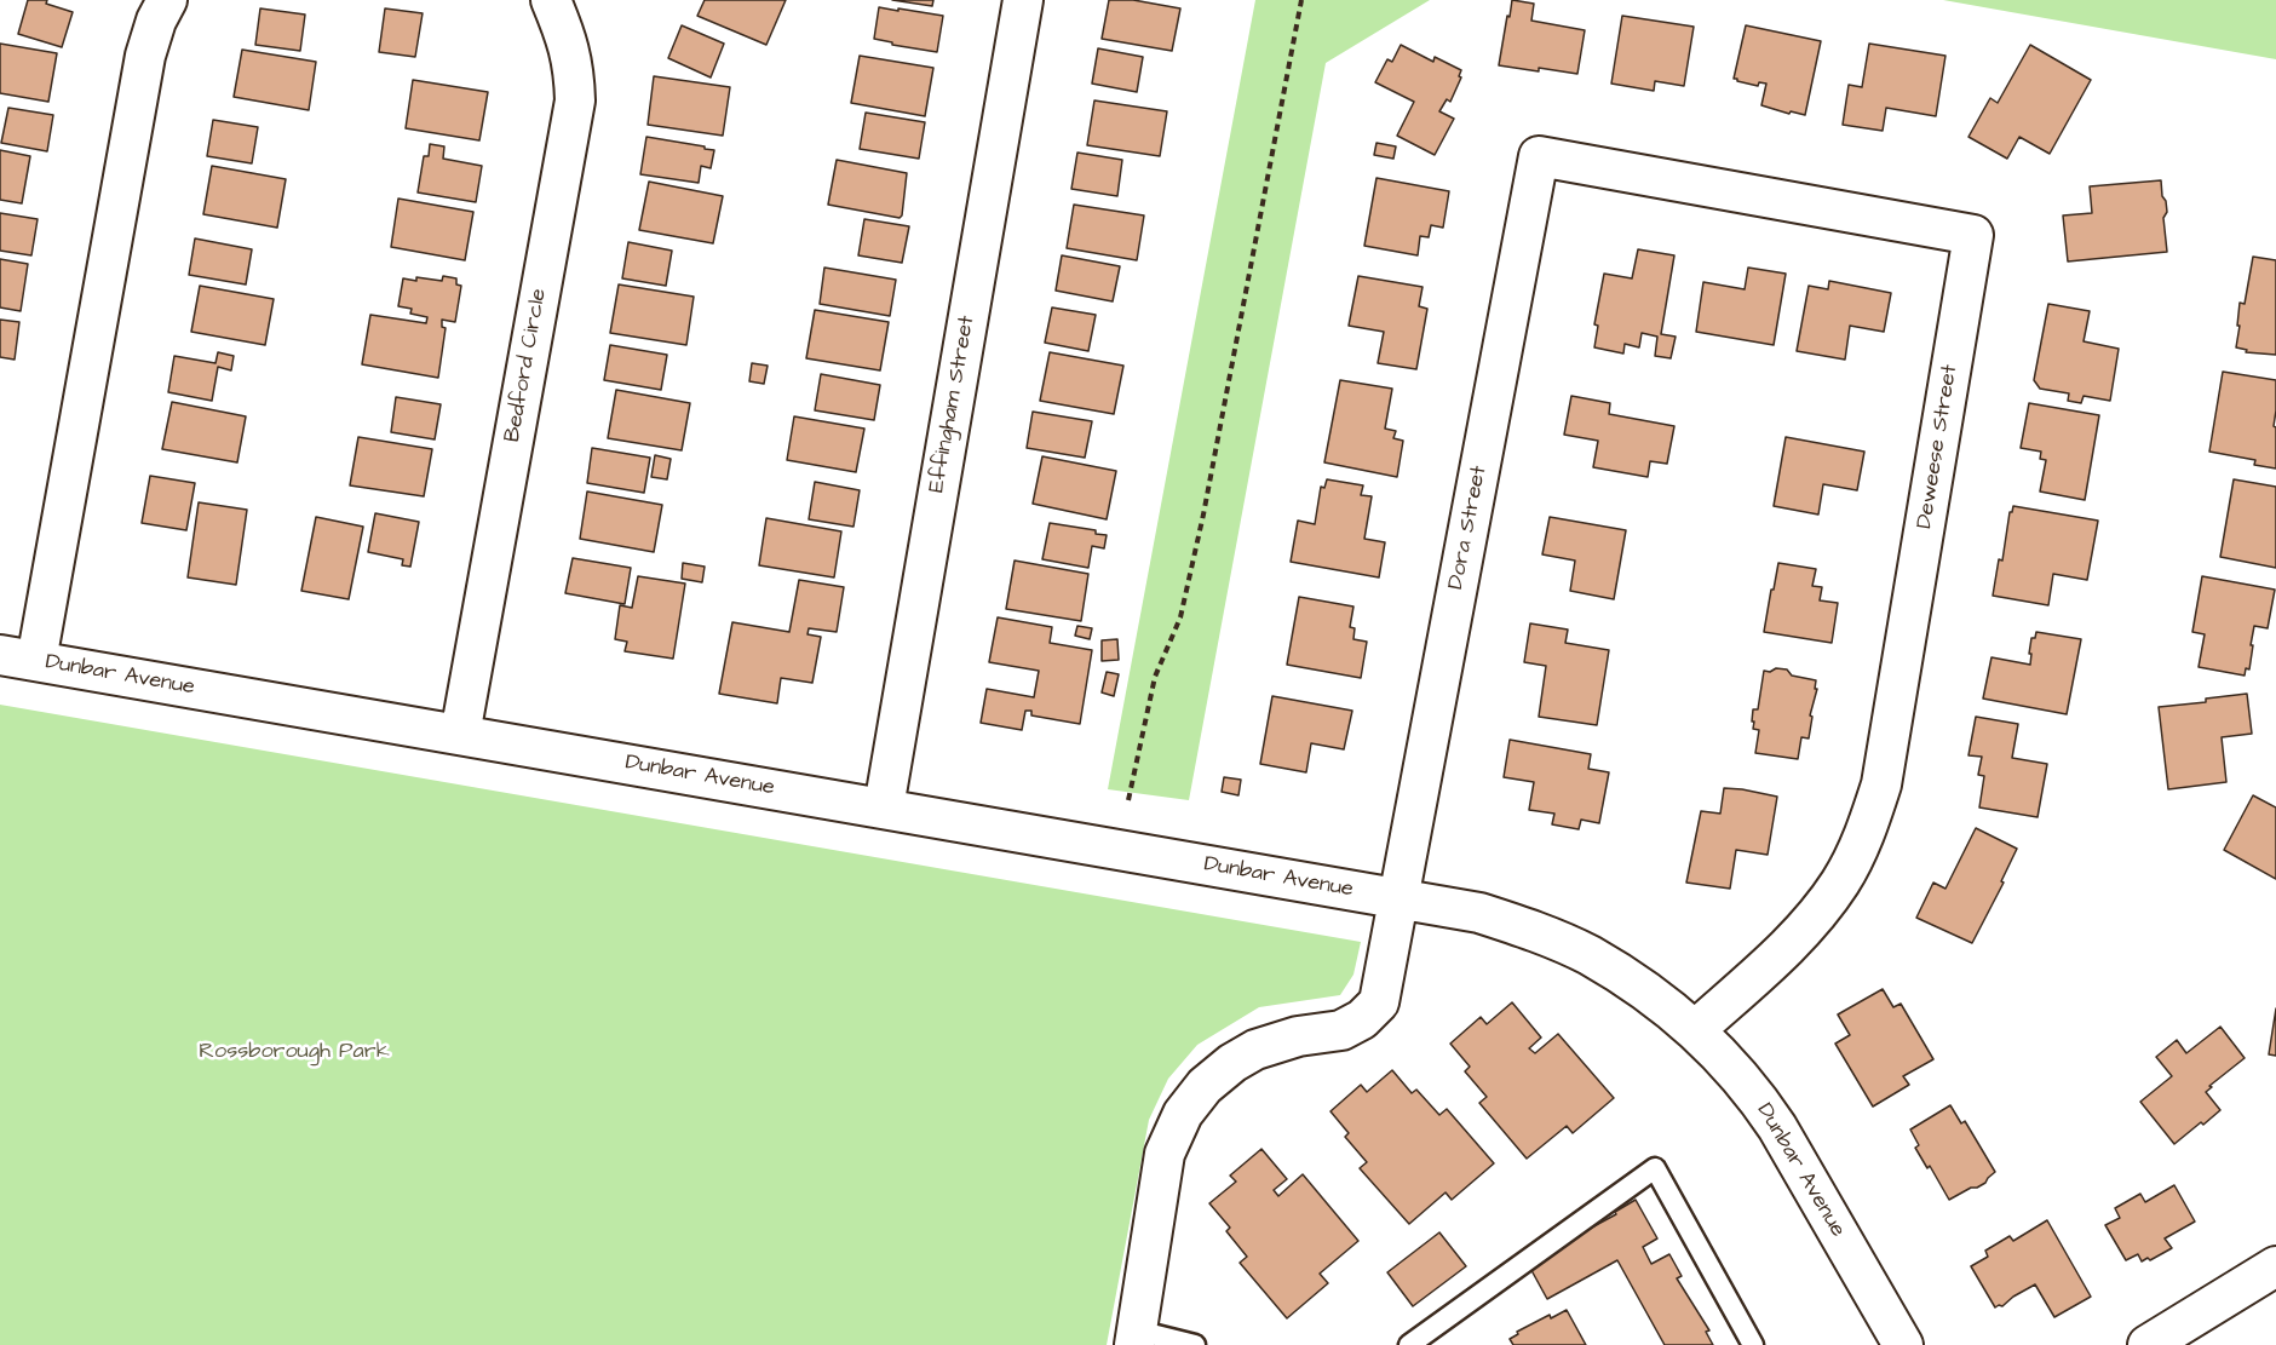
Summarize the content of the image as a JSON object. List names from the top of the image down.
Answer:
{
  "streets": {
    "street": [
      "Bedford Circle",
      "Effingham Street",
      "Deweese Street",
      "Dora Street",
      "Dunbar Avenue"
    ]
  },
  "crossings": [
    ["Bedford Circle", "Dunbar Avenue"],
    ["Effingham Street", "Dunbar Avenue"],
    ["Deweese Street", "Dora Street"],
    ["Deweese Street", "Dunbar Avenue"],
    ["Dora Street", "Dunbar Avenue"]
  ],
  "parks": ["Rossborough Park"]
}
